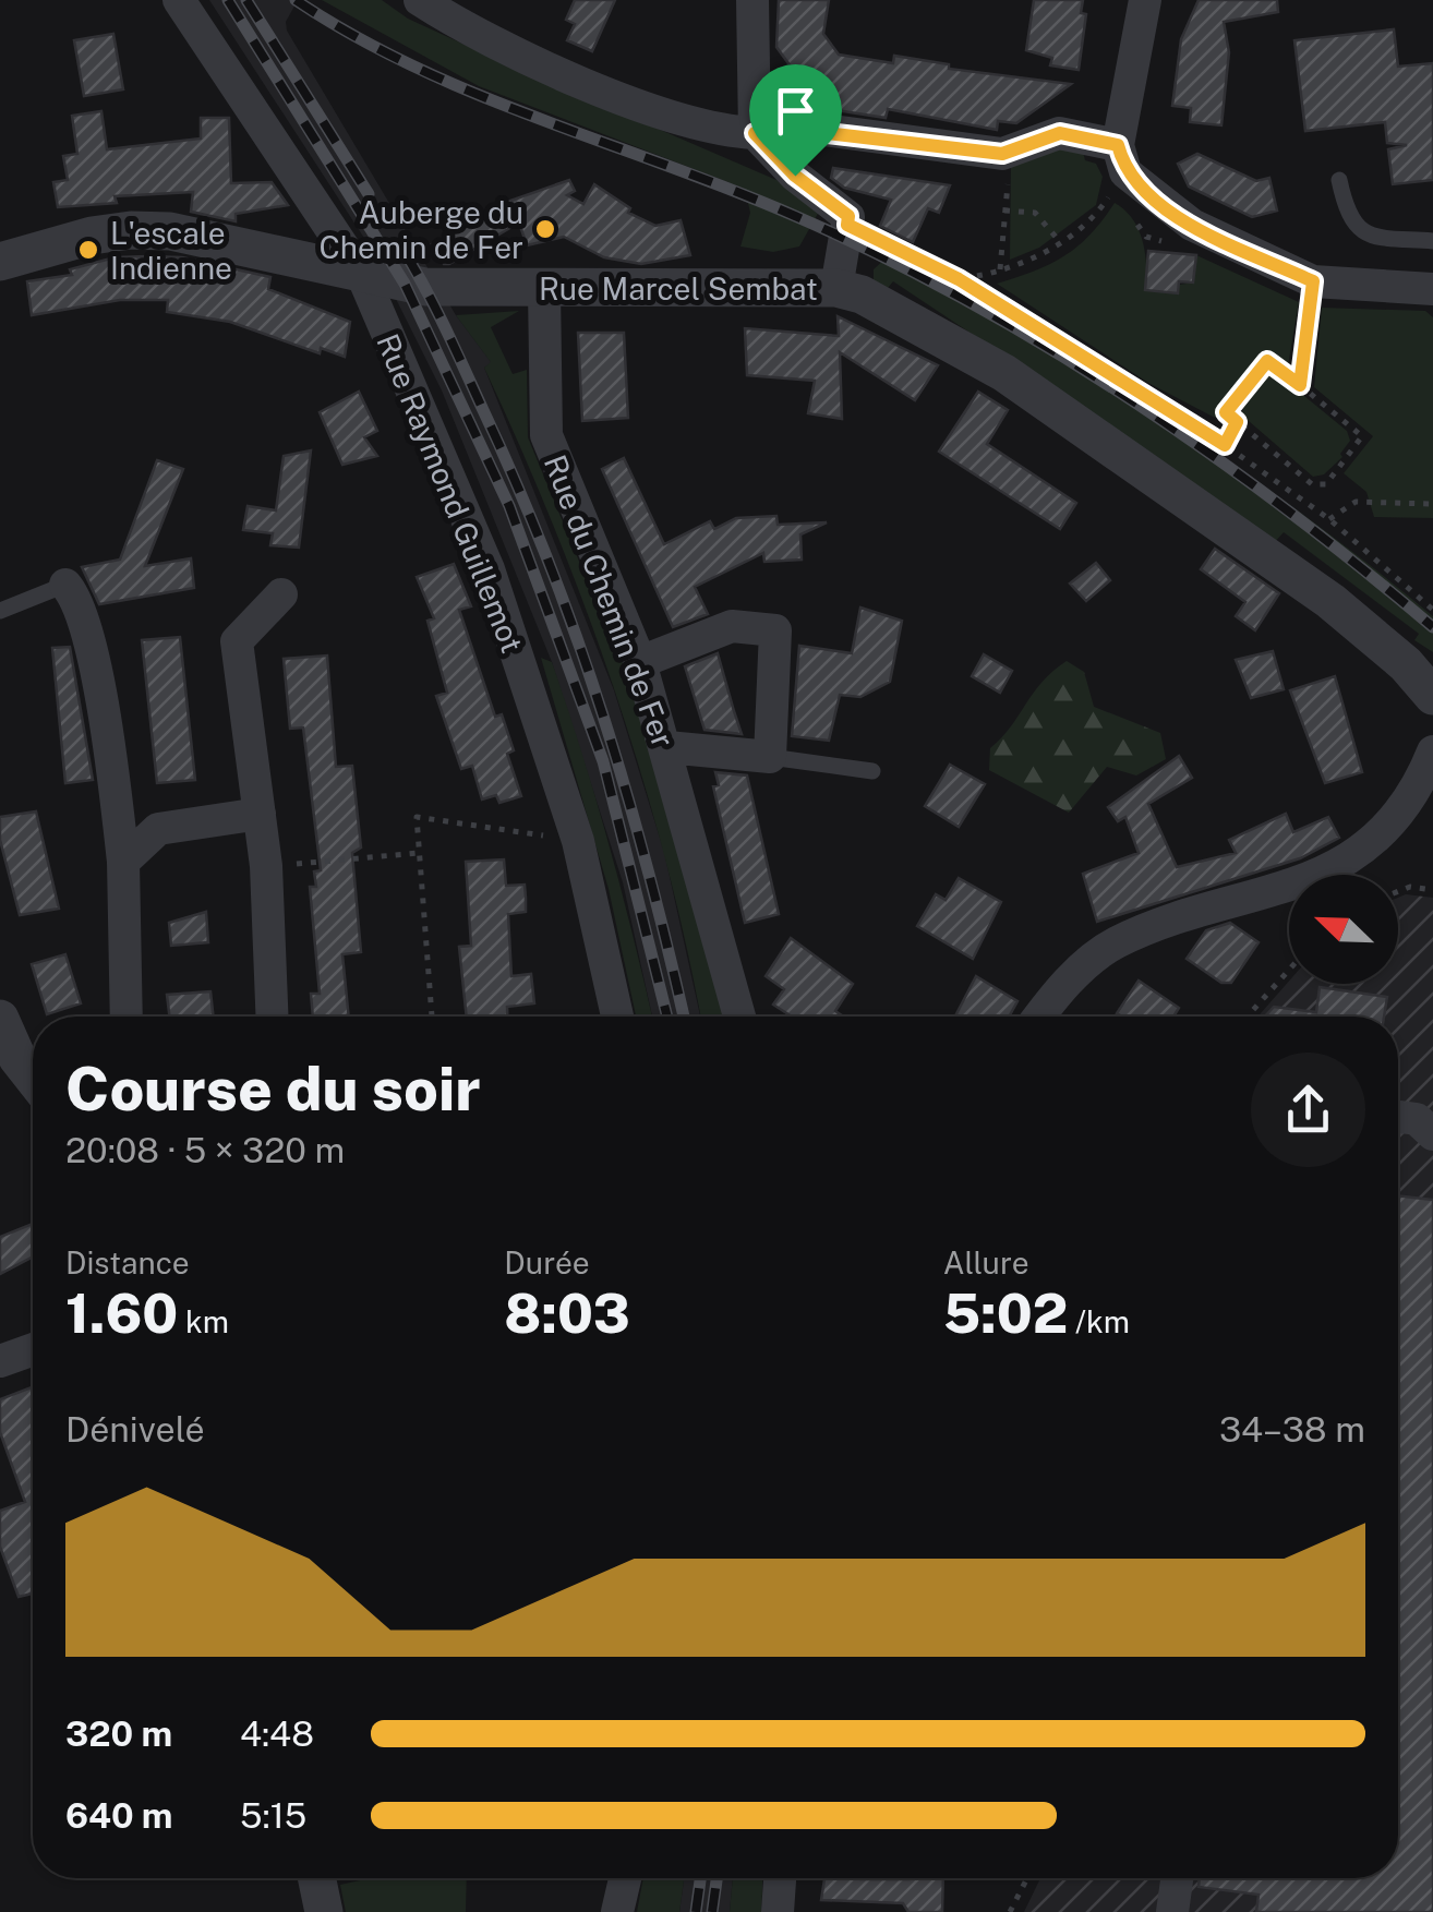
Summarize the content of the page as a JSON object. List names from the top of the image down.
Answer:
{
  "streets": {
    "street": ["Rue Marcel Sembat", "Rue Raymond Guillemot", "Rue du Chemin de Fer"]
  },
  "crossings": [
    ["Rue Marcel Sembat", "Rue Raymond Guillemot"],
    ["Rue Marcel Sembat", "Rue du Chemin de Fer"]
  ],
  "places": ["Auberge du Chemin de Fer", "L'escale Indienne"],
  "north": "top left",
  "page": {
    "heading": ["Course du soir", "20:08 · 5 × 320 m"],
    "stats": [
      ["Distance", "1.60 km"],
      ["Durée", "8:03"],
      ["Allure", "5:02 /km"]
    ],
    "chart": ["Dénivelé", "34–38 m"],
    "list": [
      {
        "name": "320 m",
        "note": "4:48"
      },
      {
        "name": "640 m",
        "note": "5:15"
      }
    ]
  }
}
